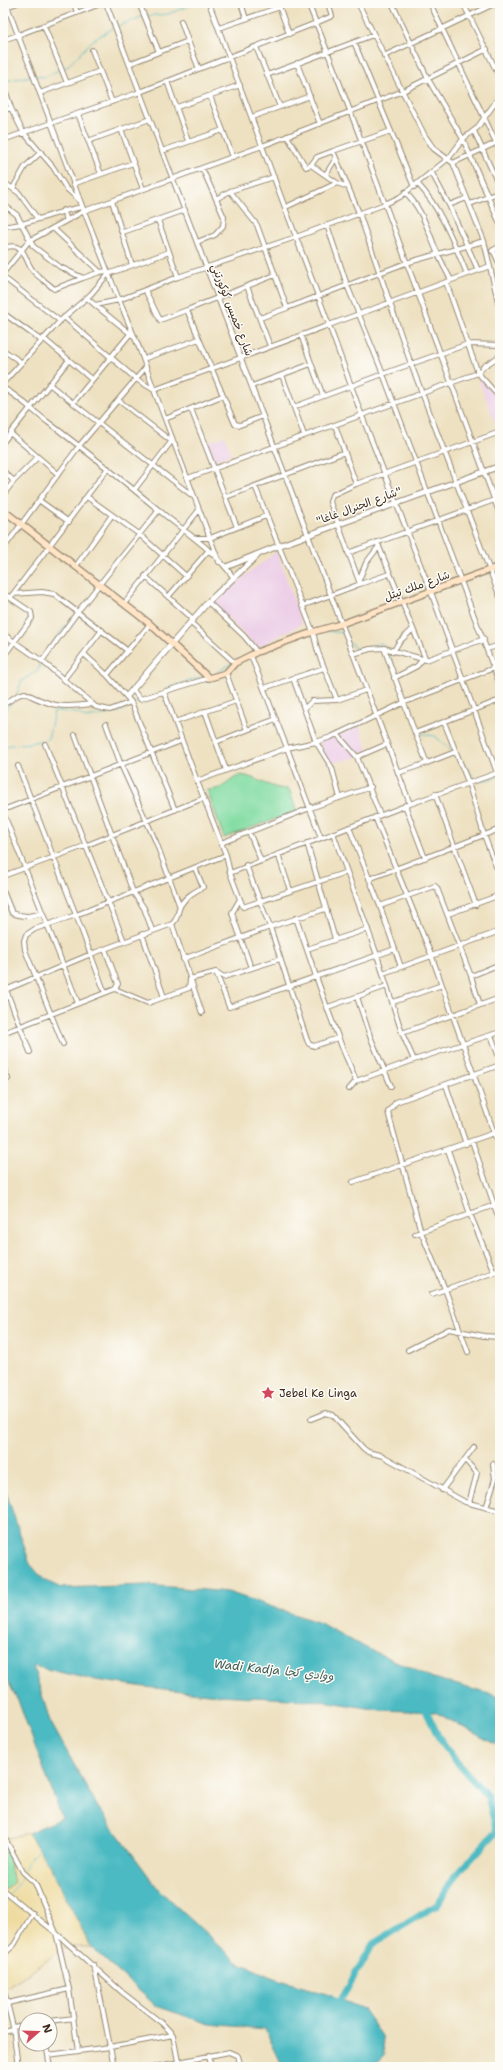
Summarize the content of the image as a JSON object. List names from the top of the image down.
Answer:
{
  "streets": {
    "main road": ["شارع ملك تيتل"],
    "street": ["شارع خميس كوكورتني", "\"شارع الجنرال غاغا\""]
  },
  "crossings": [
    ["شارع خميس كوكورتني", "\"شارع الجنرال غاغا\""],
    ["شارع خميس كوكورتني", "شارع ملك تيتل"]
  ],
  "water": ["Wadi Kadja ووادي كجا"],
  "places": {
    "place": ["Jebel Ke Linga"]
  },
  "north": "right"
}
